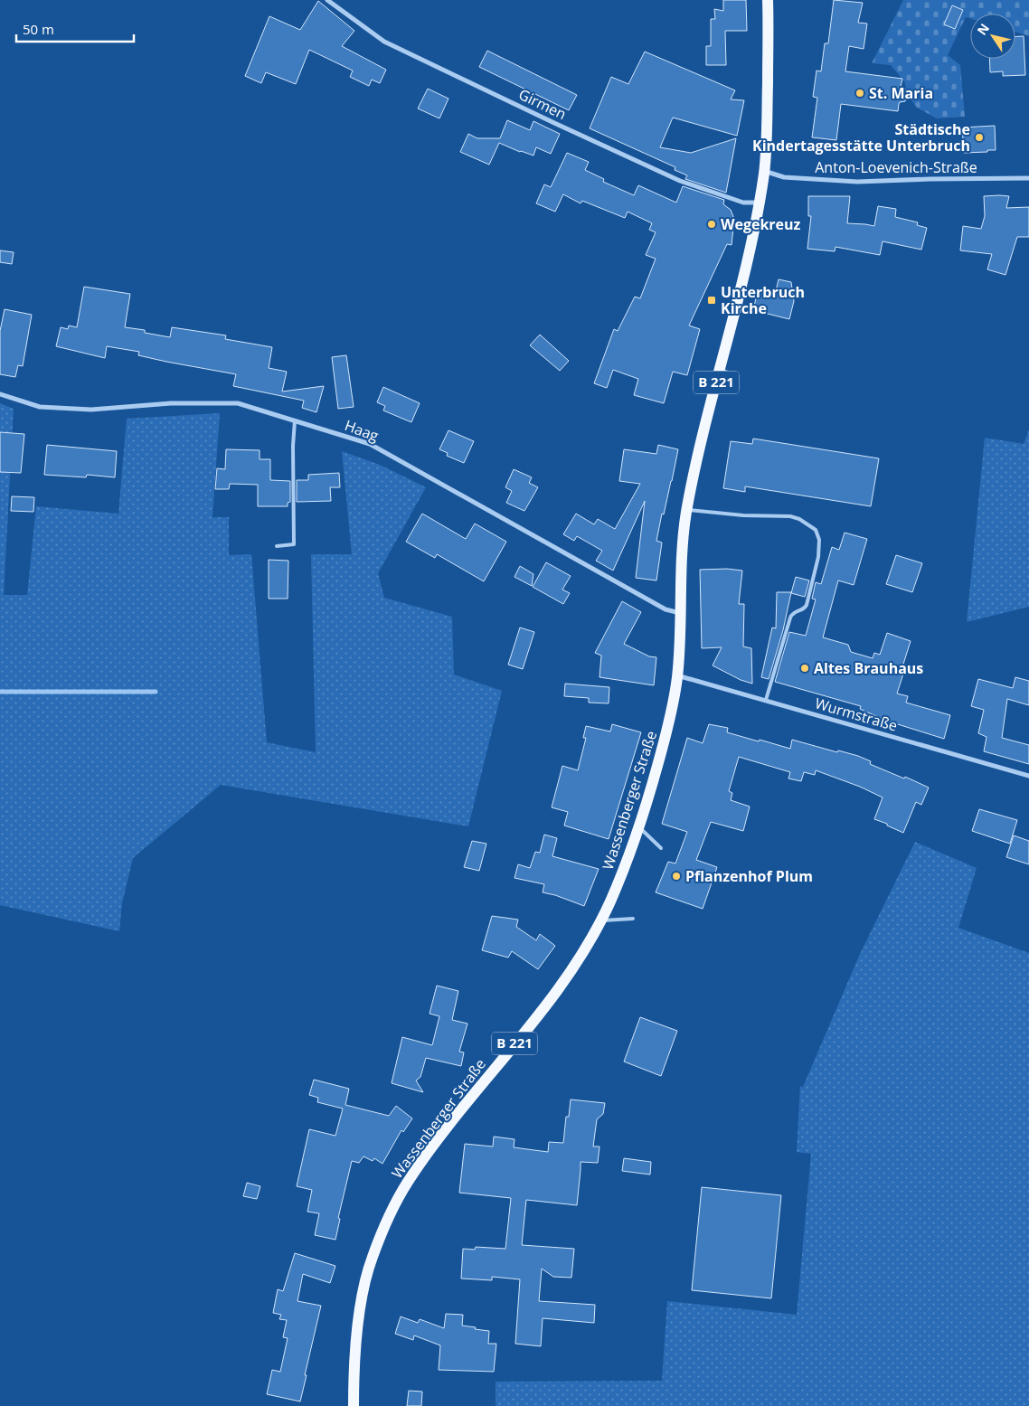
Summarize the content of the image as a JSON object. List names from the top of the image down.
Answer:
{
  "streets": {
    "main road": ["B 221", "Wassenberger Straße"],
    "street": [
      "Girmen",
      "Anton-Loevenich-Straße",
      "Haag",
      "Wurmstraße"
    ]
  },
  "crossings": [
    ["Girmen", "Wassenberger Straße"],
    ["Anton-Loevenich-Straße", "Wassenberger Straße"],
    ["Haag", "Wassenberger Straße"],
    ["Wurmstraße", "Wassenberger Straße"]
  ],
  "places": {
    "other": [
      "St. Maria",
      "Städtische Kindertagesstätte Unterbruch",
      "Wegekreuz",
      "Altes Brauhaus",
      "Pflanzenhof Plum"
    ],
    "transit": ["Unterbruch Kirche"]
  },
  "scale_bar": "50 m",
  "north": "top left"
}
